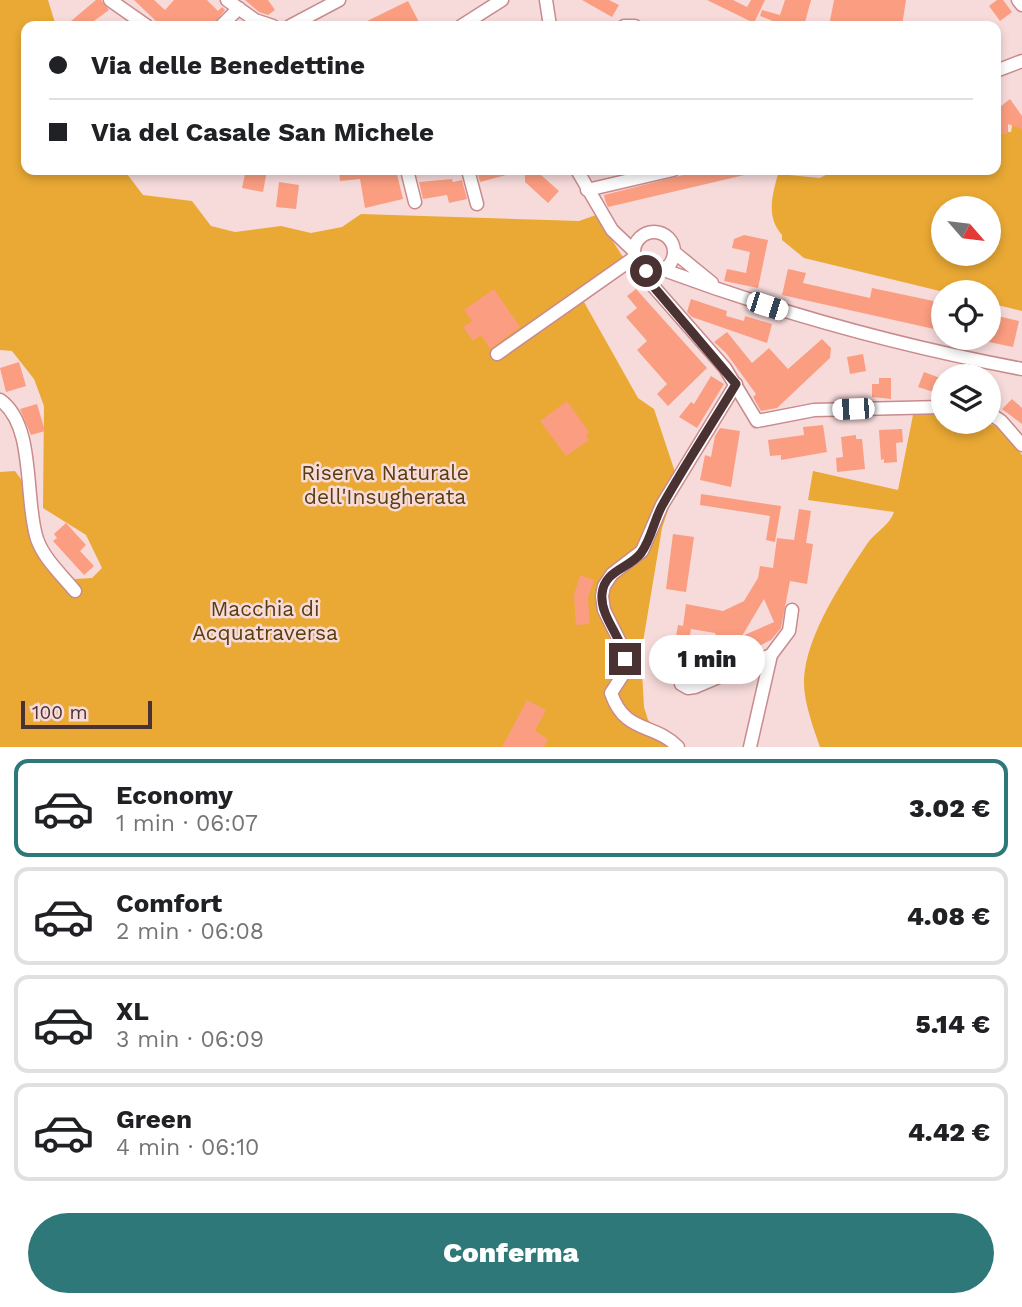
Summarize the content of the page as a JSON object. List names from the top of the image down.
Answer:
{
  "parks": ["Riserva Naturale dell'Insugherata", "Macchia di Acquatraversa"],
  "scale_bar": "100 m",
  "north": "bottom right",
  "page": {
    "banner": ["Via delle Benedettine", "Via del Casale San Michele"],
    "bubble": "1 min",
    "scale": "100 m",
    "list": [
      {
        "name": "Economy",
        "note": "1 min · 06:07",
        "value": "3.02 €"
      },
      {
        "name": "Comfort",
        "note": "2 min · 06:08",
        "value": "4.08 €"
      },
      {
        "name": "XL",
        "note": "3 min · 06:09",
        "value": "5.14 €"
      },
      {
        "name": "Green",
        "note": "4 min · 06:10",
        "value": "4.42 €"
      }
    ],
    "buttons": "Conferma"
  }
}
